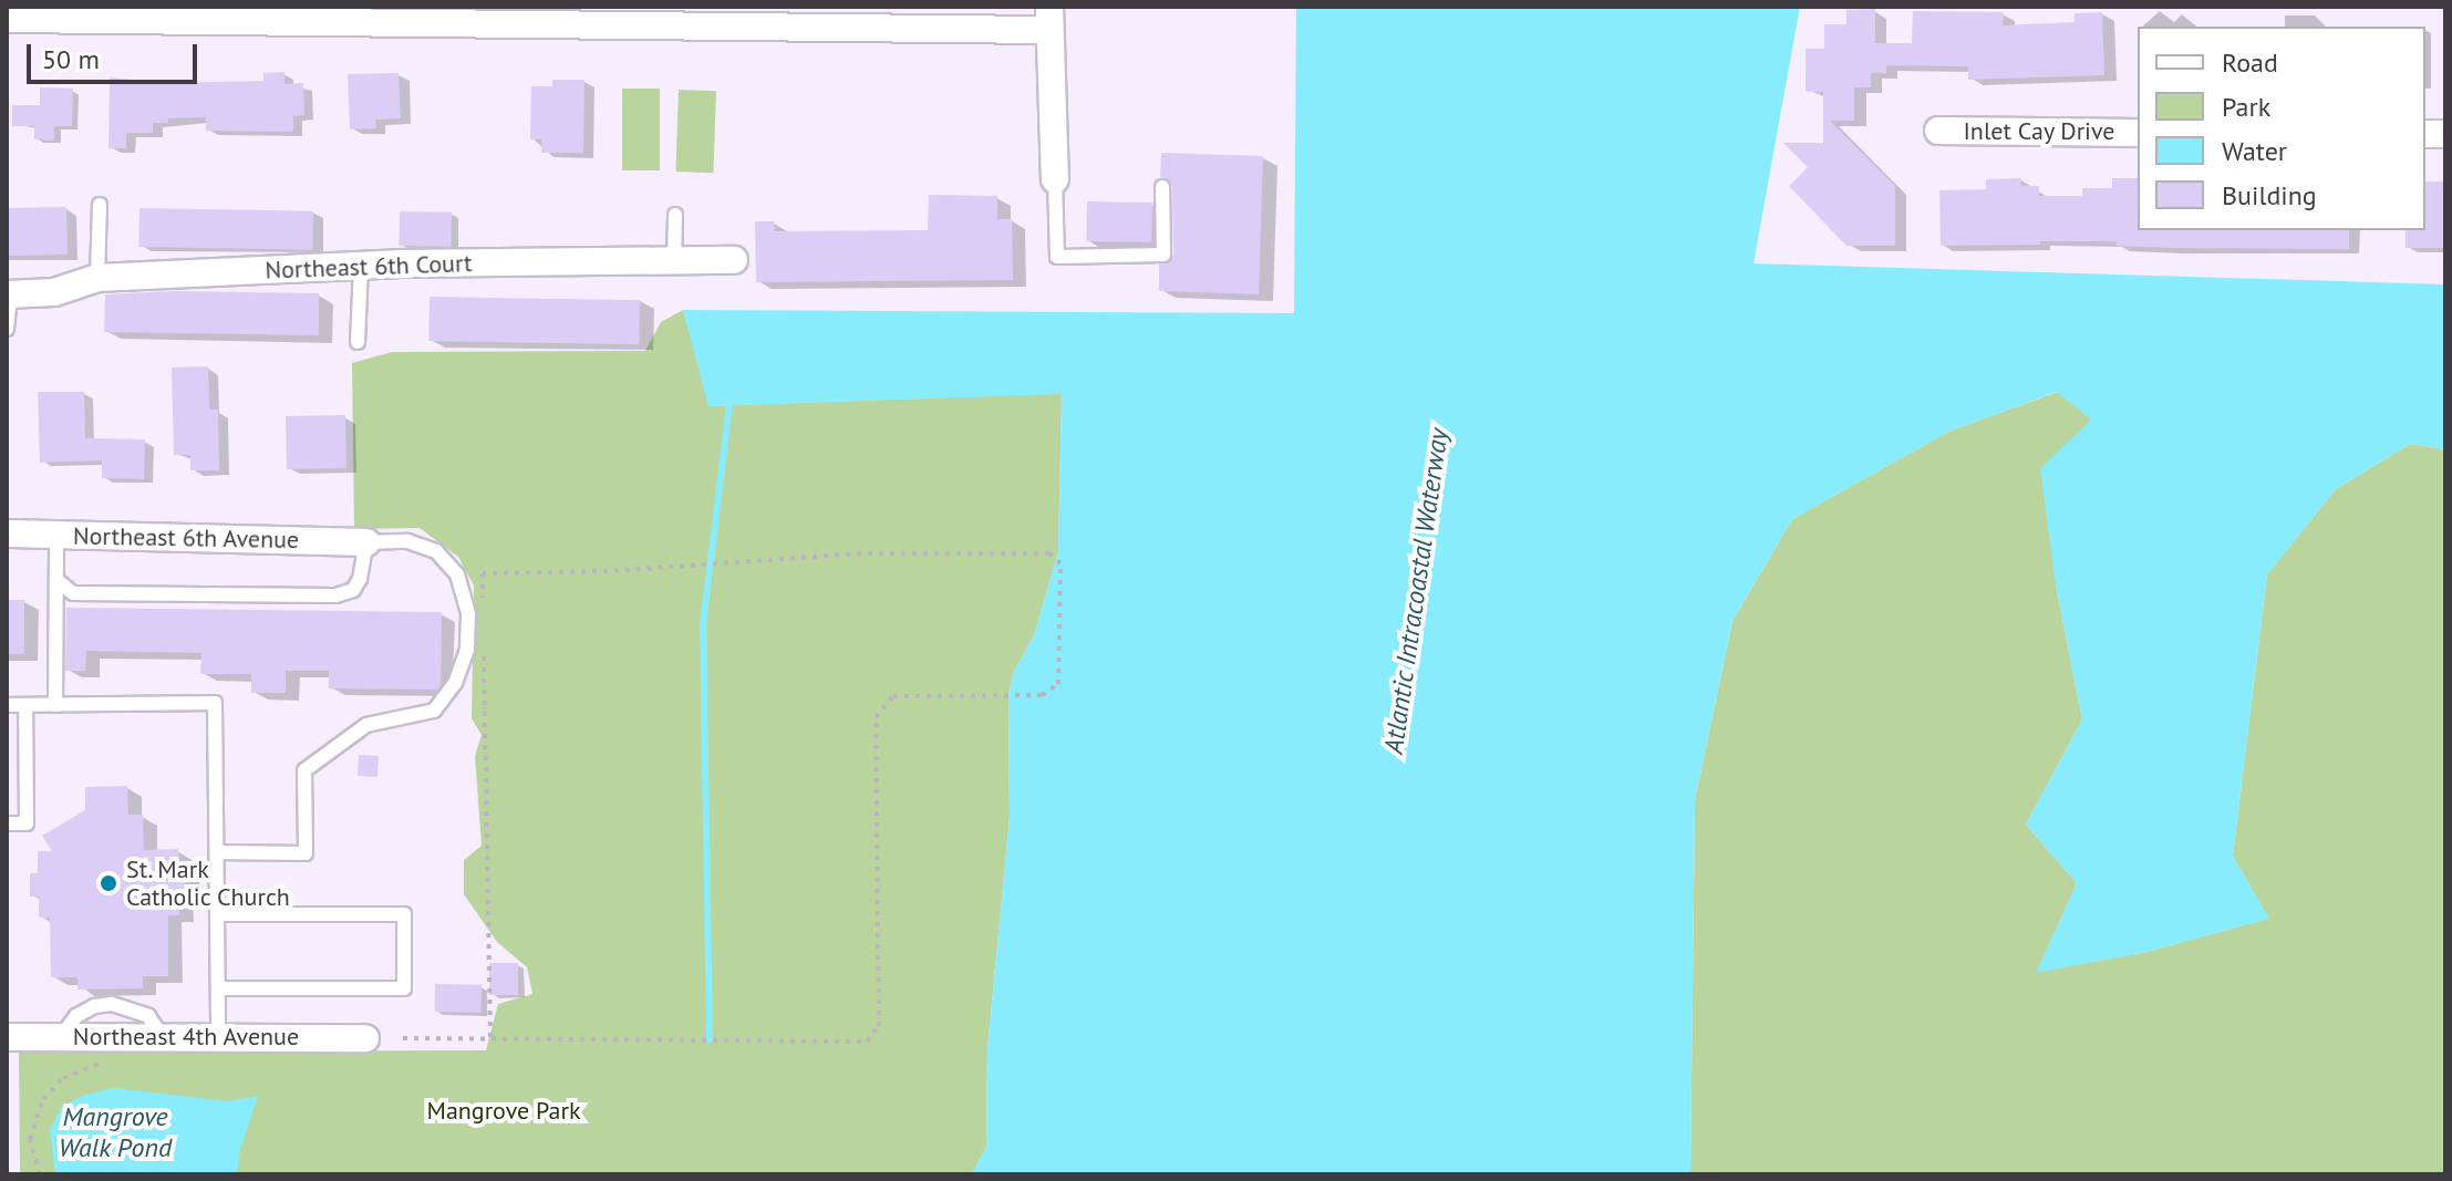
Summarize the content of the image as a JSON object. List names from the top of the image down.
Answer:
{
  "streets": {
    "street": [
      "Inlet Cay Drive",
      "Northeast 6th Court",
      "Northeast 6th Avenue",
      "Northeast 4th Avenue"
    ]
  },
  "water": ["Atlantic Intracoastal Waterway", "Mangrove Walk Pond"],
  "parks": ["Mangrove Park"],
  "places": ["St. Mark Catholic Church"],
  "legend": [
    "Road",
    "Park",
    "Water",
    "Building"
  ],
  "scale_bar": "50 m"
}
